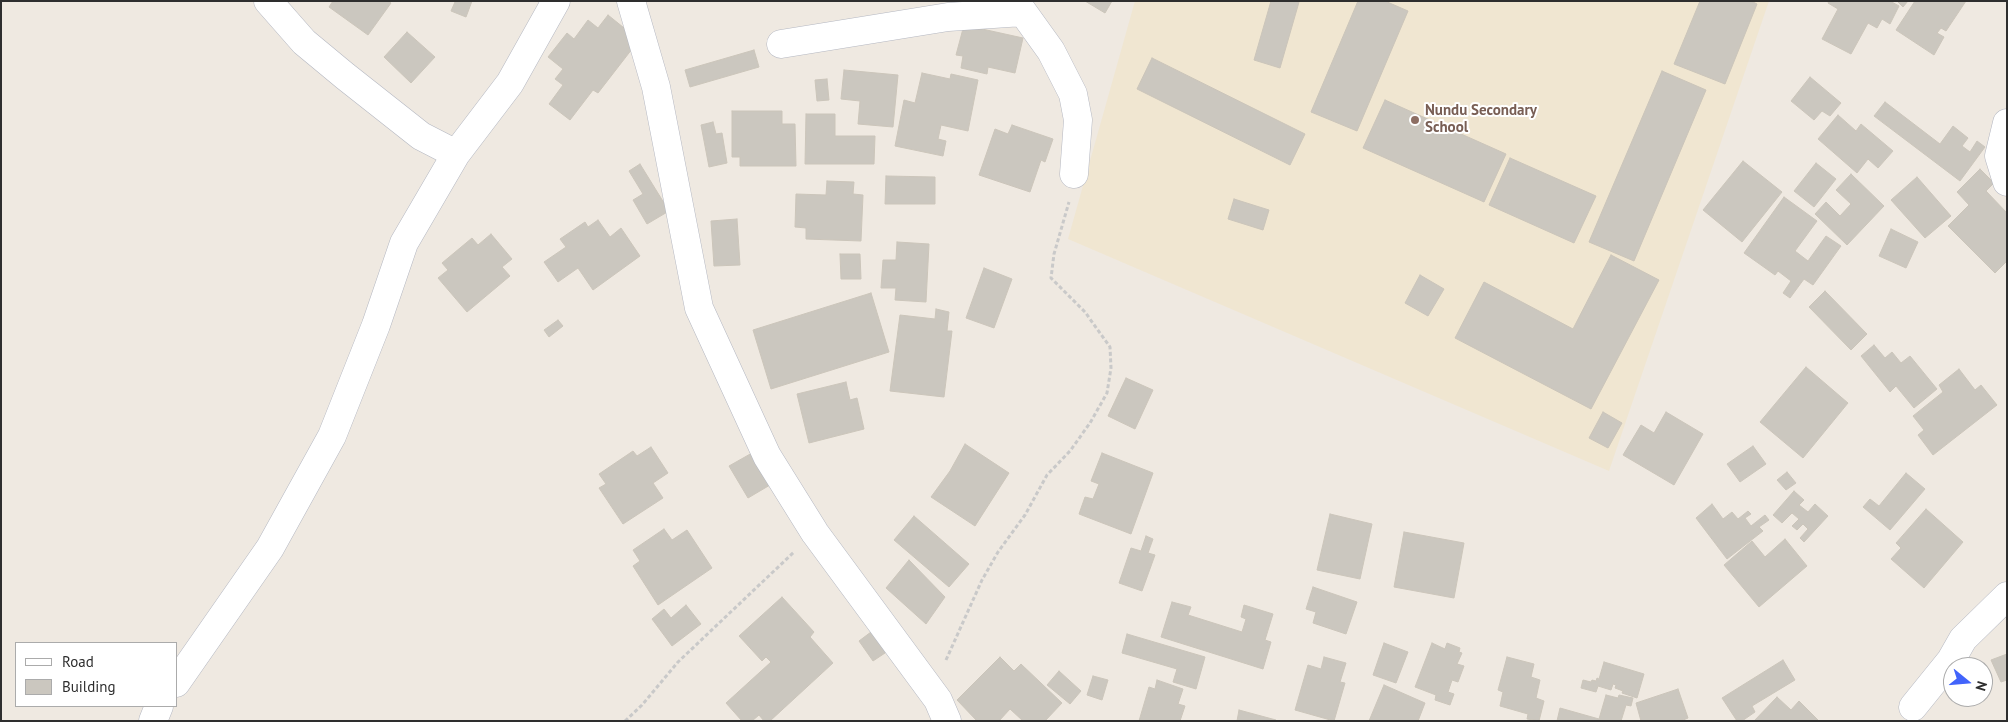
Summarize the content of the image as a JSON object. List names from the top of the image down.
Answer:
{
  "places": ["Nundu Secondary School"],
  "legend": ["Road", "Building"],
  "north": "right"
}
